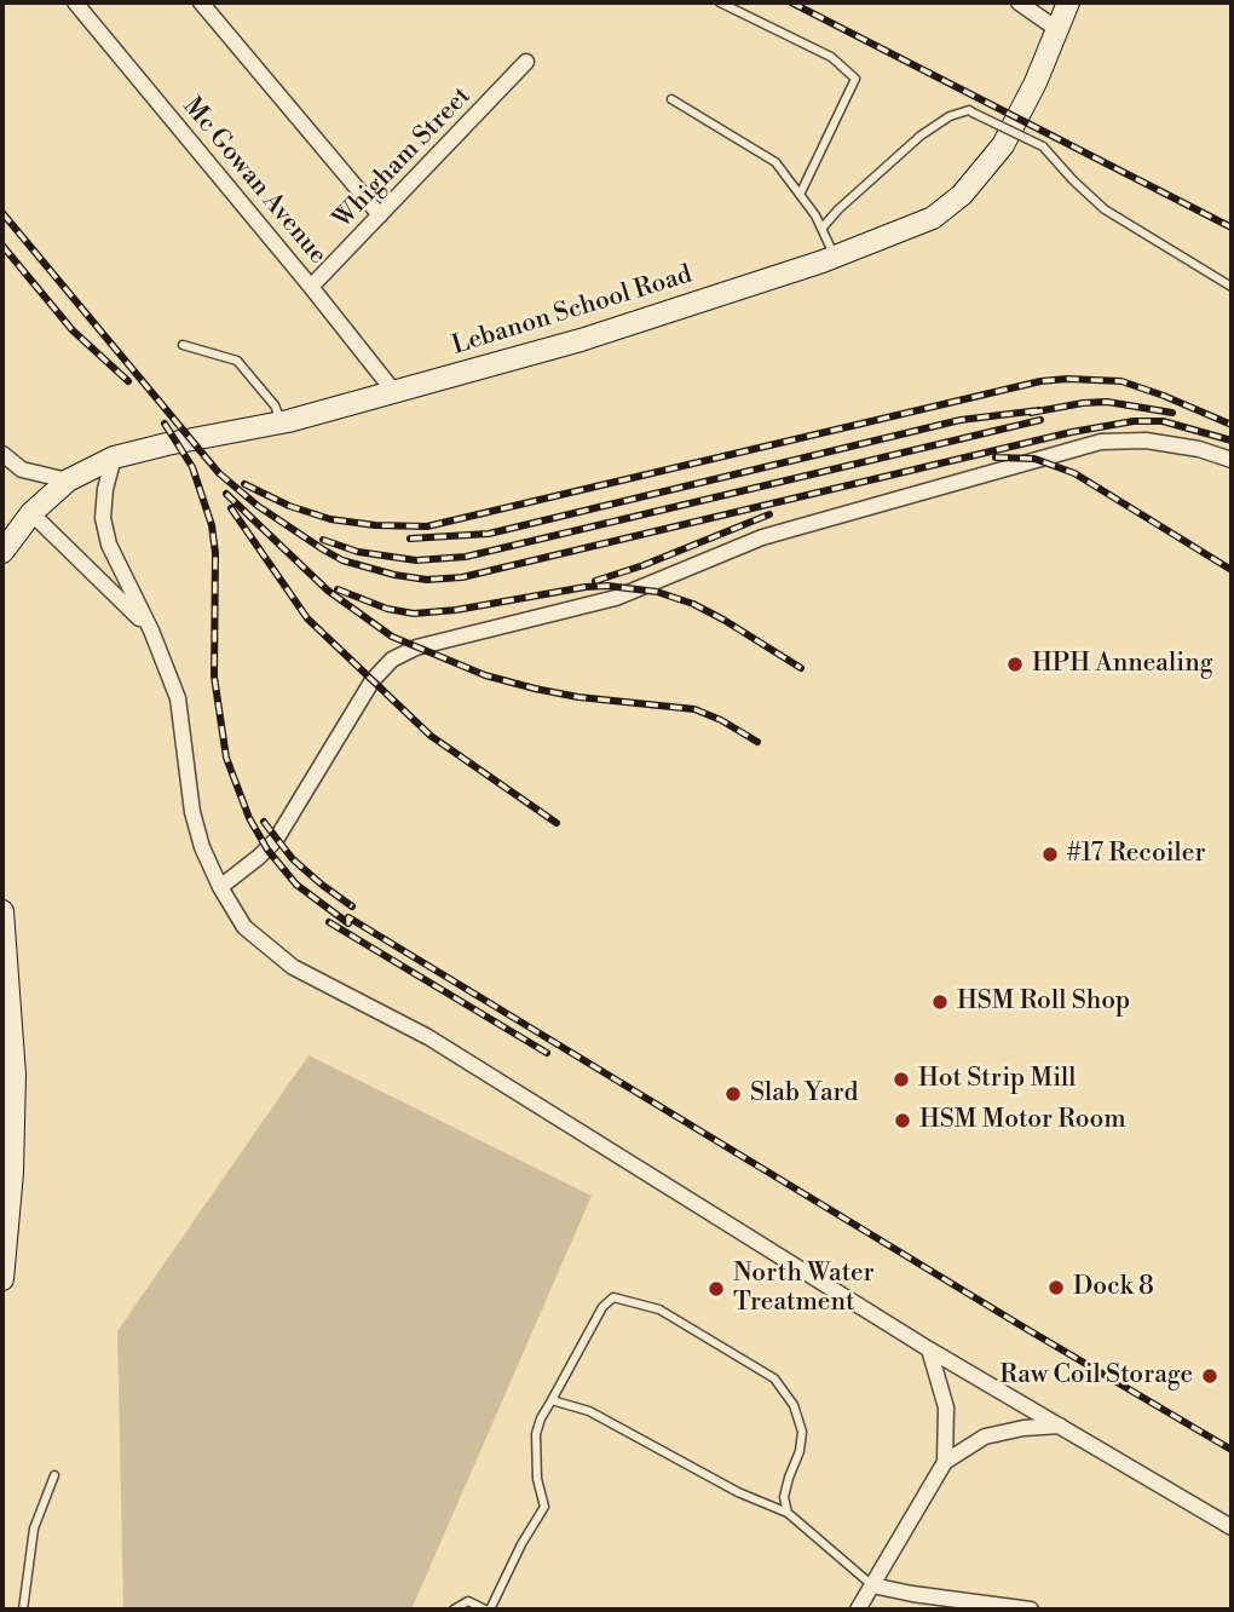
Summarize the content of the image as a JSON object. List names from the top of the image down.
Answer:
{
  "streets": {
    "street": ["Whigham Street", "Mc Gowan Avenue", "Lebanon School Road"]
  },
  "crossings": [
    ["Whigham Street", "Mc Gowan Avenue"],
    ["Mc Gowan Avenue", "Lebanon School Road"]
  ],
  "places": [
    "HPH Annealing",
    "#17 Recoiler",
    "HSM Roll Shop",
    "Hot Strip Mill",
    "Slab Yard",
    "HSM Motor Room",
    "Dock 8",
    "North Water Treatment",
    "Raw Coil Storage"
  ]
}
